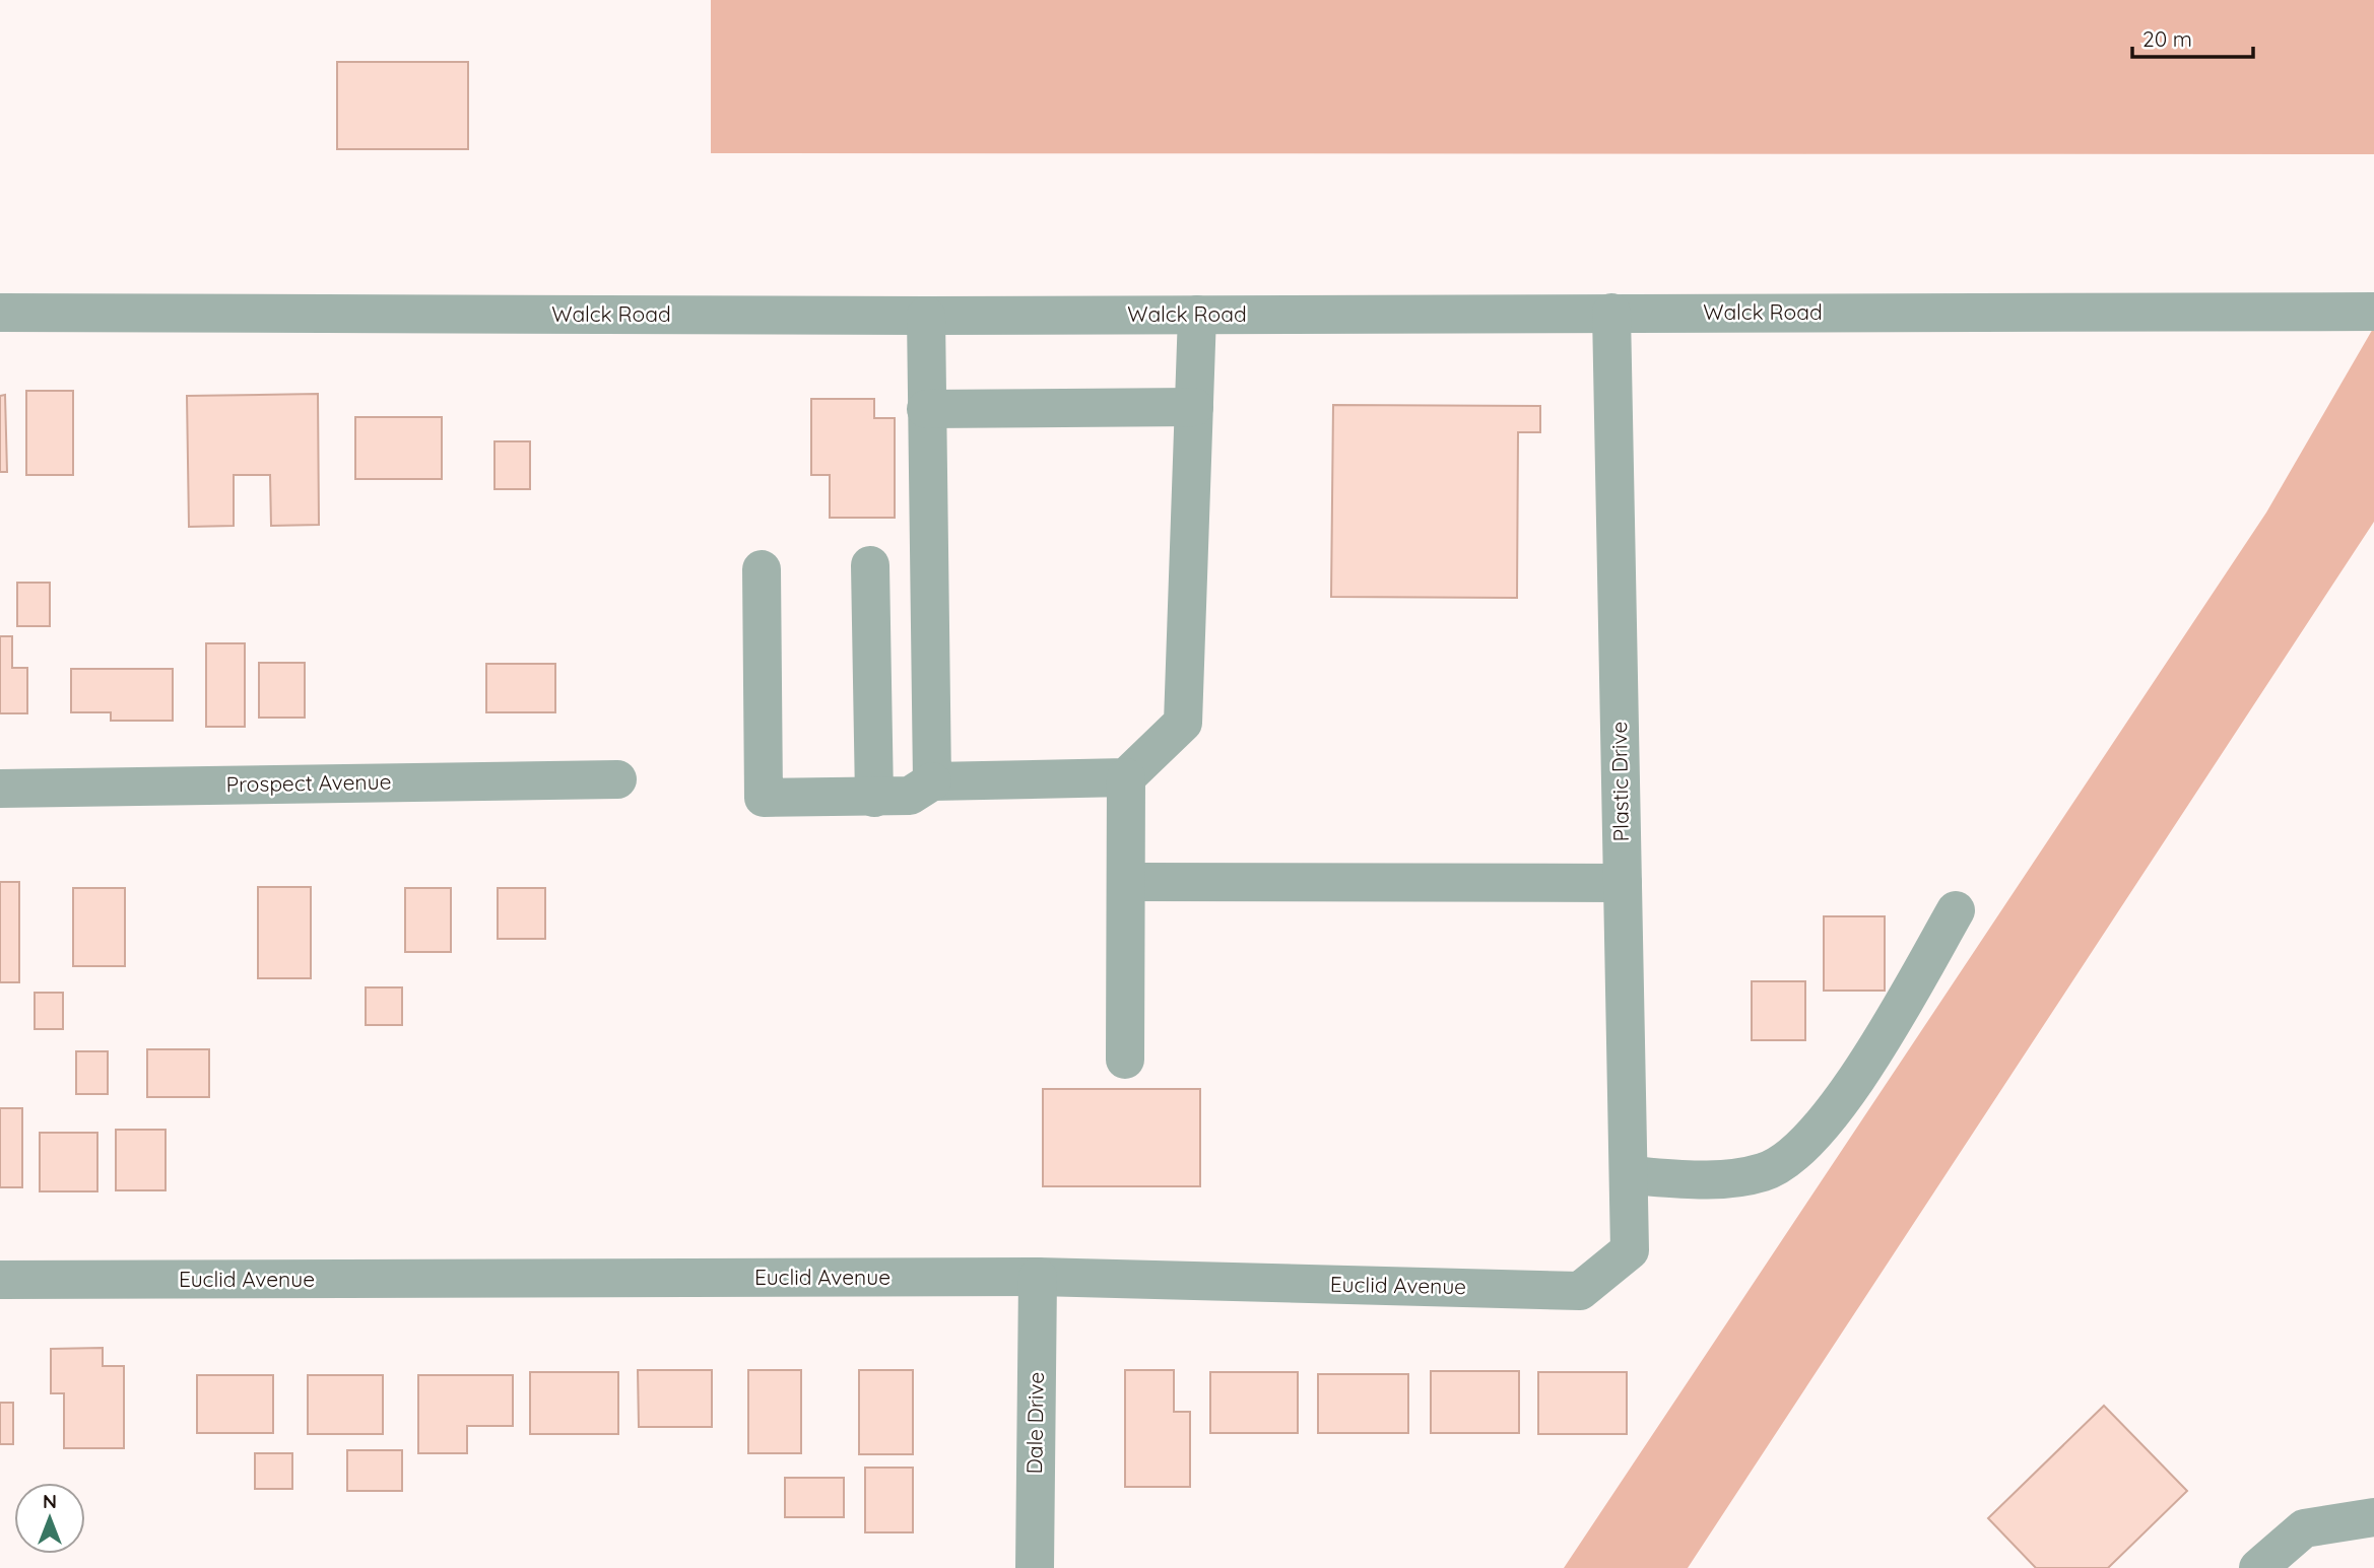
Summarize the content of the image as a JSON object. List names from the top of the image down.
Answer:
{
  "streets": {
    "street": [
      "Walck Road",
      "Plastic Drive",
      "Prospect Avenue",
      "Euclid Avenue",
      "Dale Drive"
    ]
  },
  "crossings": [
    ["Walck Road", "Plastic Drive"],
    ["Plastic Drive", "Euclid Avenue"],
    ["Euclid Avenue", "Dale Drive"]
  ],
  "scale_bar": "20 m",
  "north": "top"
}
